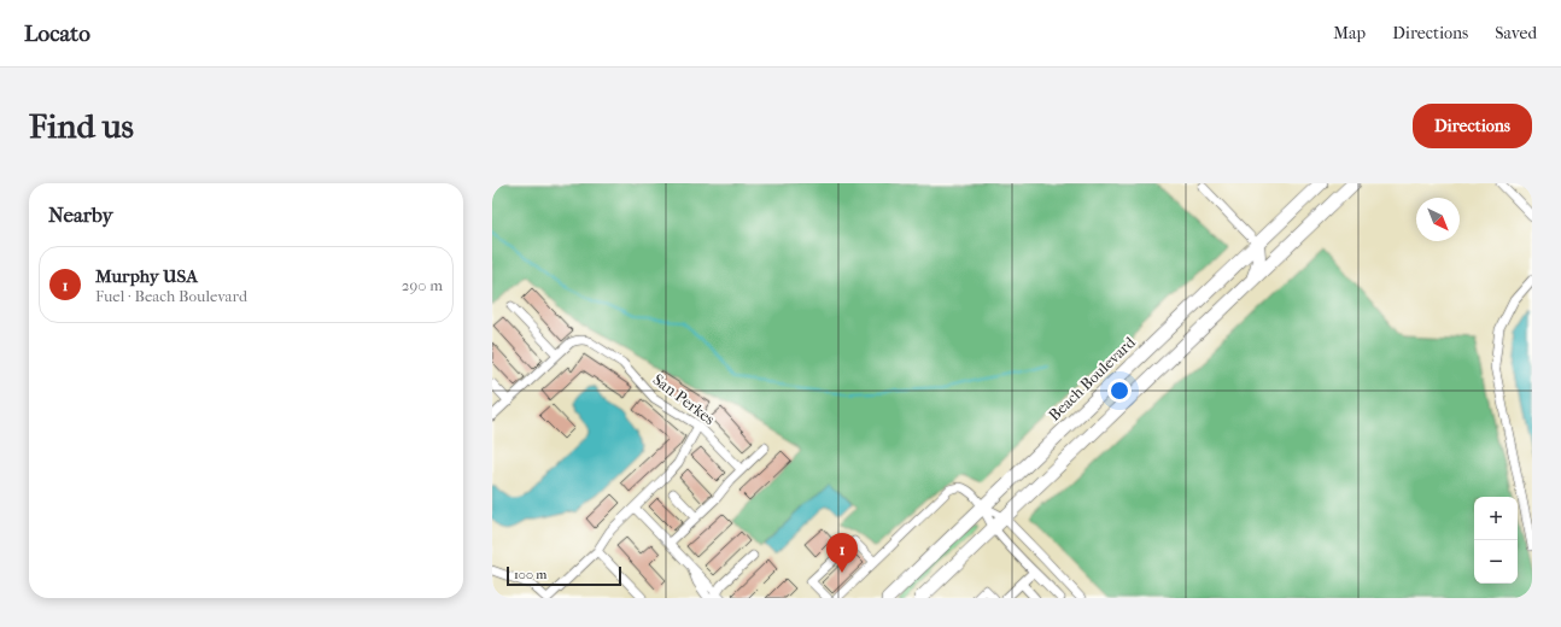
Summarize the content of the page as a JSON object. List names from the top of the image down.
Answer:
{
  "streets": {
    "highway": ["Beach Boulevard"],
    "street": ["San Perkes"]
  },
  "scale_bar": "100 m",
  "north": "bottom right",
  "page": {
    "header": "Locato",
    "nav": ["Map", "Directions", "Saved"],
    "buttons": "Directions",
    "title": "Find us",
    "heading": "Nearby",
    "list": [
      {
        "mark": "1",
        "name": "Murphy USA",
        "note": "Fuel · Beach Boulevard",
        "value": "290 m"
      }
    ],
    "map_buttons": ["+", "−"],
    "pins": "1",
    "scale": "100 m"
  }
}
